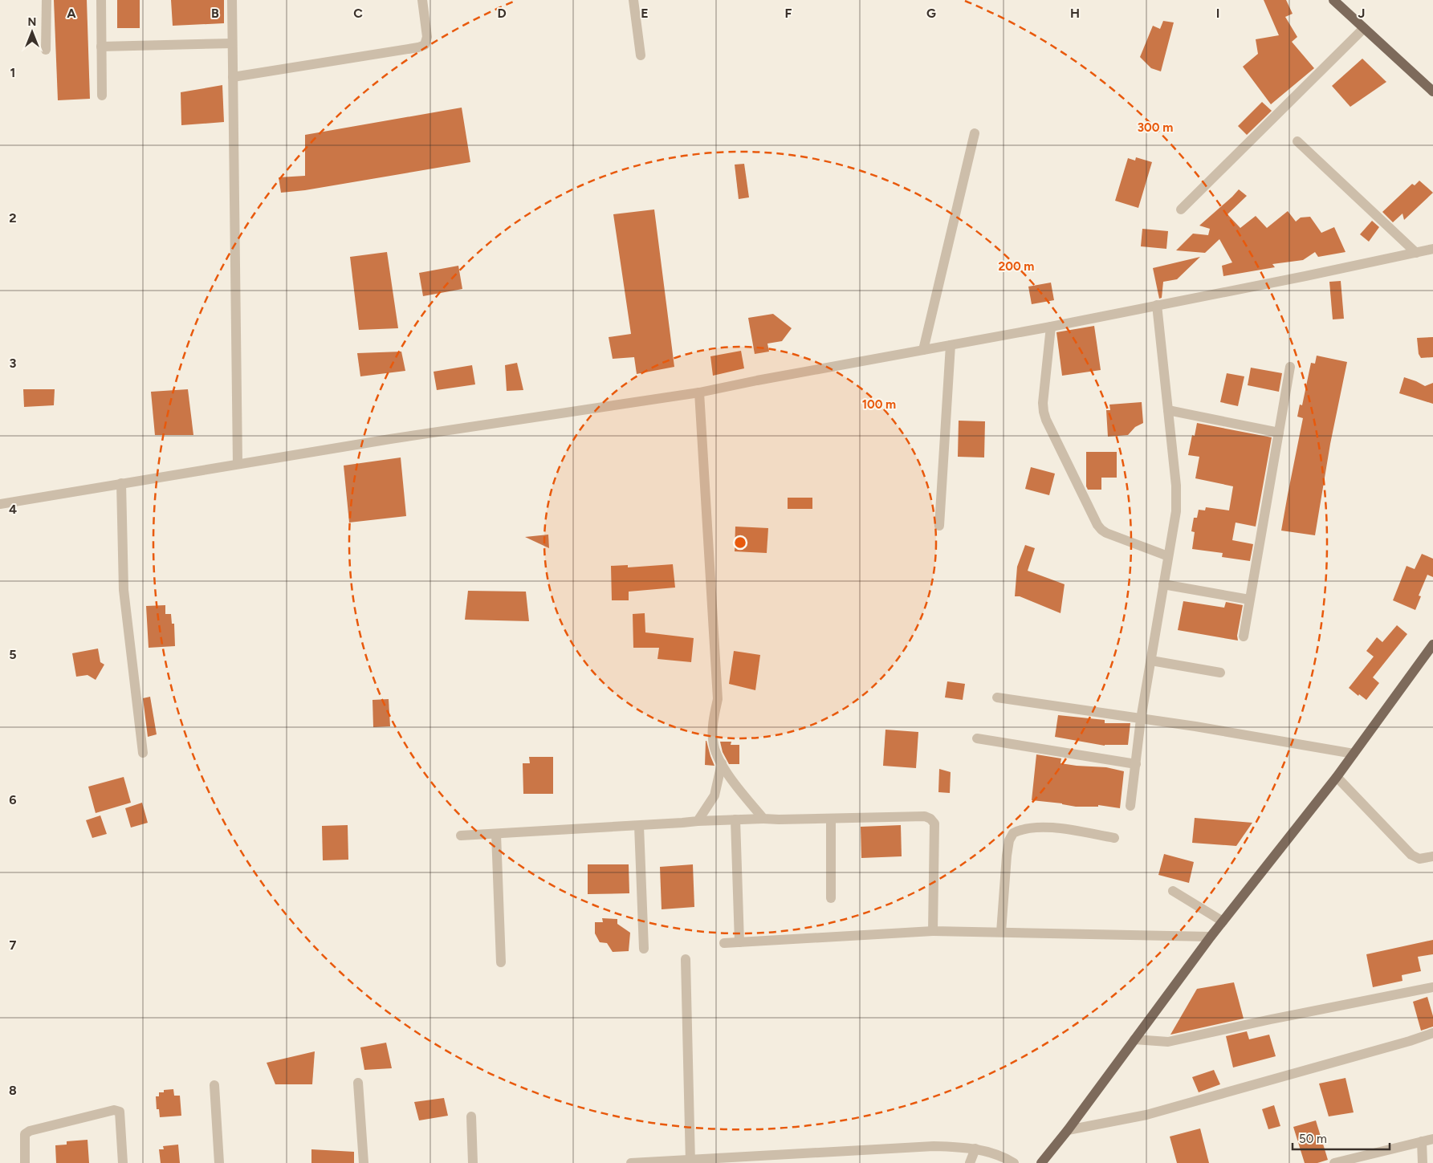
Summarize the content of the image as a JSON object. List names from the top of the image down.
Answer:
{
  "scale_bar": "50 m",
  "north": "top",
  "grid": {
    "columns": [
      "A",
      "B",
      "C",
      "D",
      "E",
      "F",
      "G",
      "H",
      "I",
      "J"
    ],
    "rows": [
      "1",
      "2",
      "3",
      "4",
      "5",
      "6",
      "7",
      "8"
    ]
  },
  "rings": ["300 m", "200 m", "100 m"]
}
